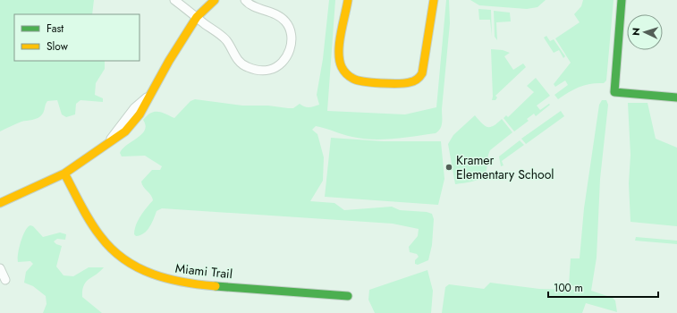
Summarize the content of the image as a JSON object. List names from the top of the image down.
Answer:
{
  "streets": {
    "street": ["Miami Trail"]
  },
  "places": ["Kramer Elementary School"],
  "legend": ["Fast", "Slow"],
  "scale_bar": "100 m",
  "north": "left"
}
